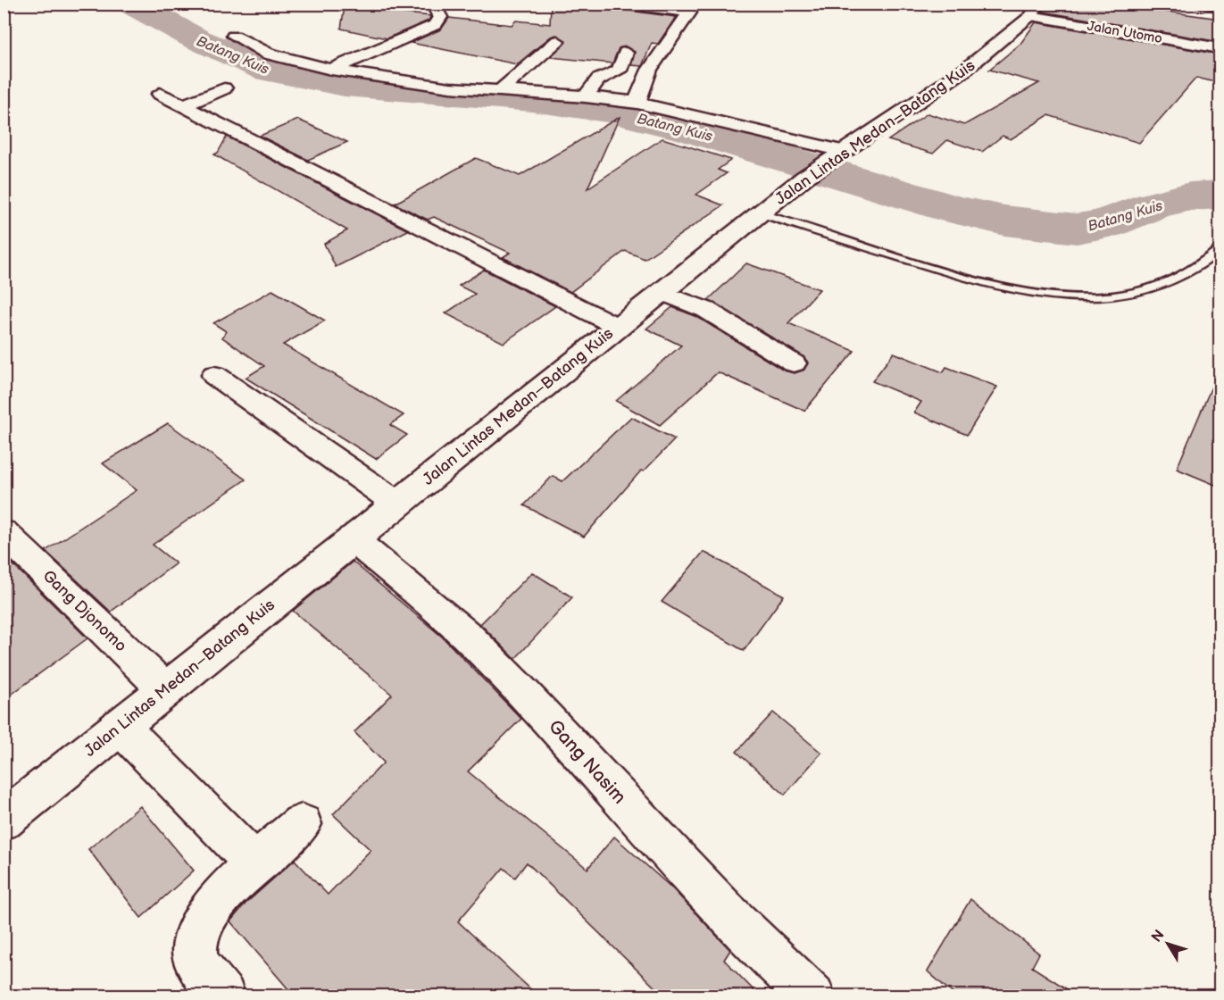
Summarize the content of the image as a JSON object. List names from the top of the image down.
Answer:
{
  "streets": {
    "main road": [
      "Jalan Utomo",
      "Jalan Lintas Medan–Batang Kuis",
      "Gang Djonomo",
      "Gang Nasim"
    ]
  },
  "crossings": [
    ["Jalan Utomo", "Jalan Lintas Medan–Batang Kuis"],
    ["Jalan Lintas Medan–Batang Kuis", "Gang Djonomo"],
    ["Jalan Lintas Medan–Batang Kuis", "Gang Nasim"]
  ],
  "water": ["Batang Kuis"],
  "north": "top left"
}
